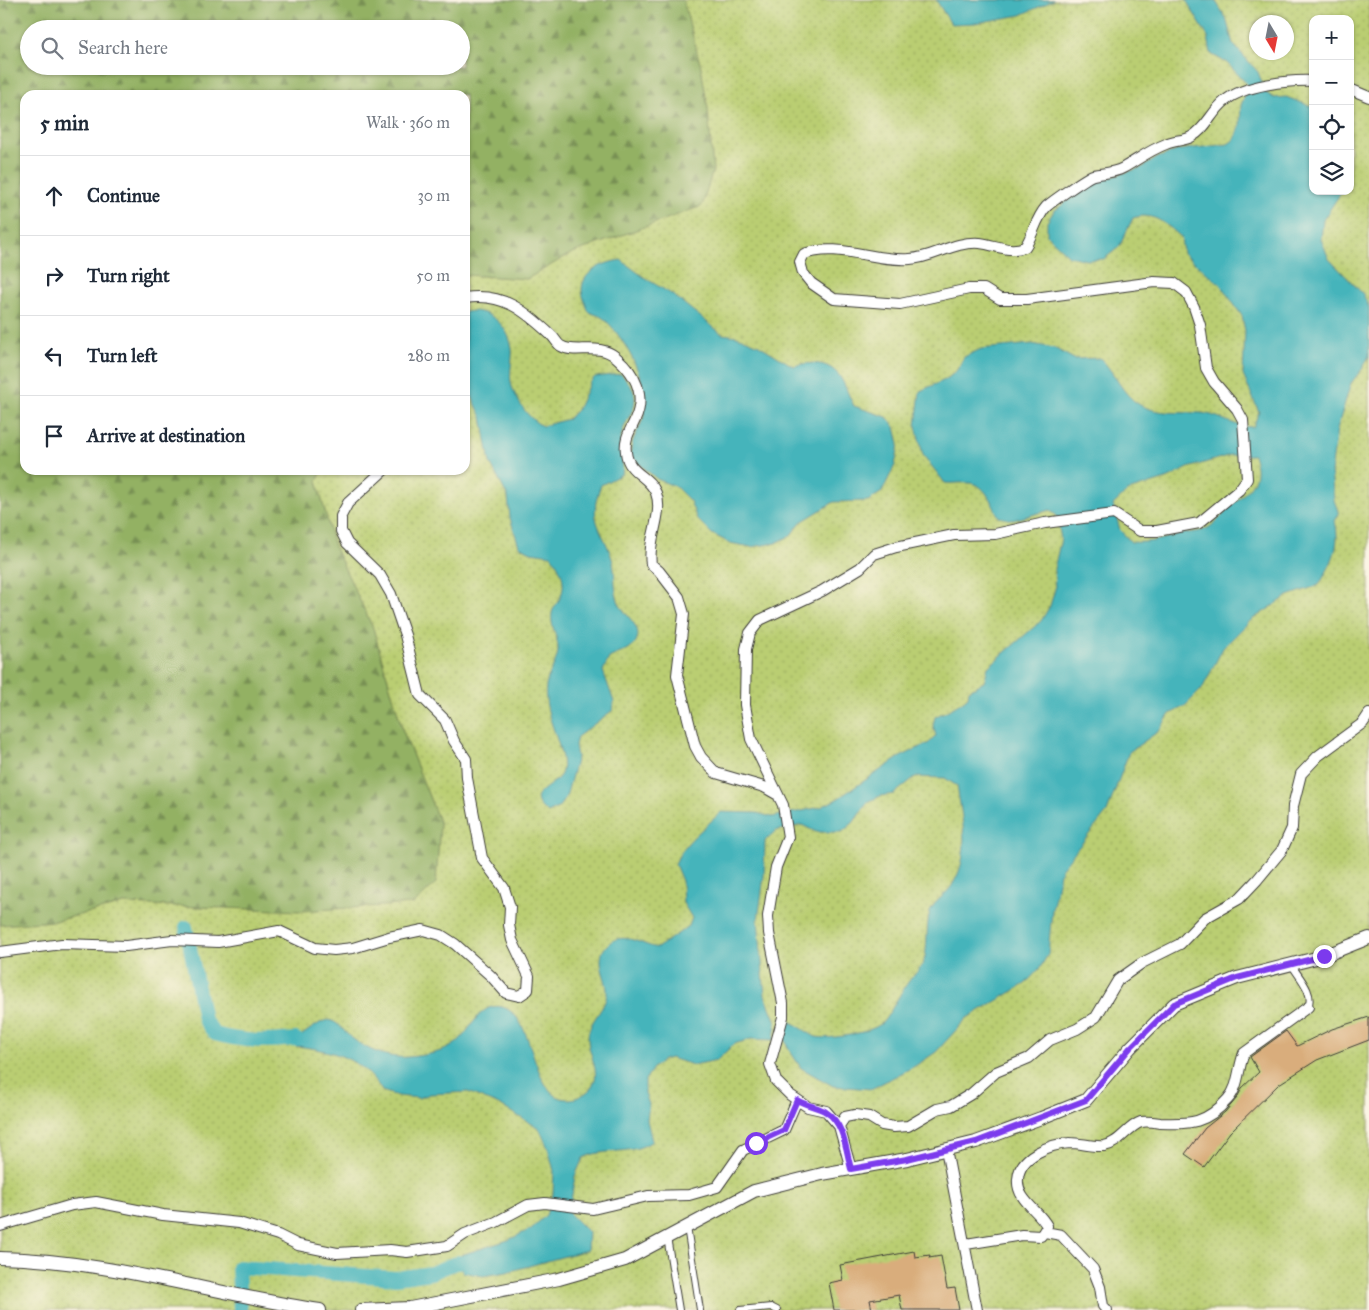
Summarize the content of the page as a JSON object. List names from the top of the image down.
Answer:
{
  "north": "bottom",
  "page": {
    "map_buttons": ["+", "−"],
    "search": "Search here",
    "heading": ["5 min", "Walk · 360 m"],
    "list": [
      ["Continue", "30 m"],
      ["Turn right", "50 m"],
      ["Turn left", "280 m"],
      "Arrive at destination"
    ]
  }
}
